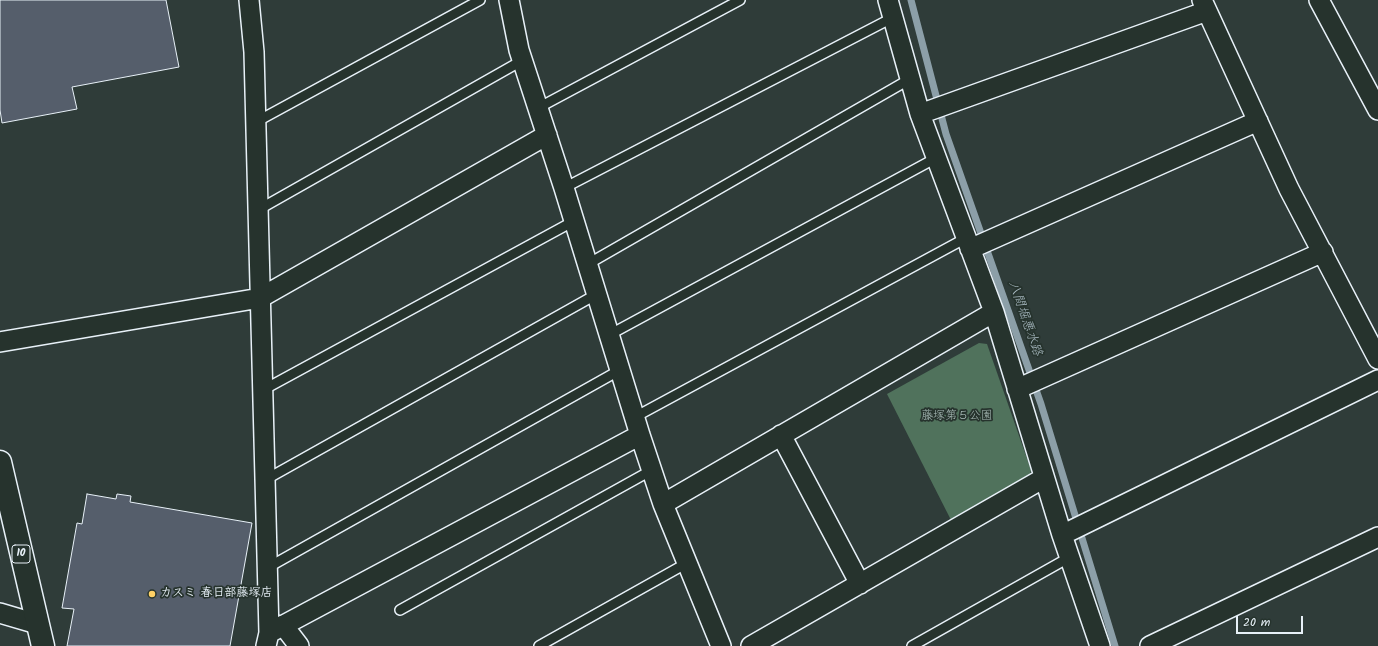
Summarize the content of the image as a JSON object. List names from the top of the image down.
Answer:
{
  "streets": {
    "main road": ["10"]
  },
  "water": ["八間堀悪水路"],
  "parks": ["藤塚第５公園"],
  "places": ["カスミ 春日部藤塚店"],
  "scale_bar": "20 m"
}
